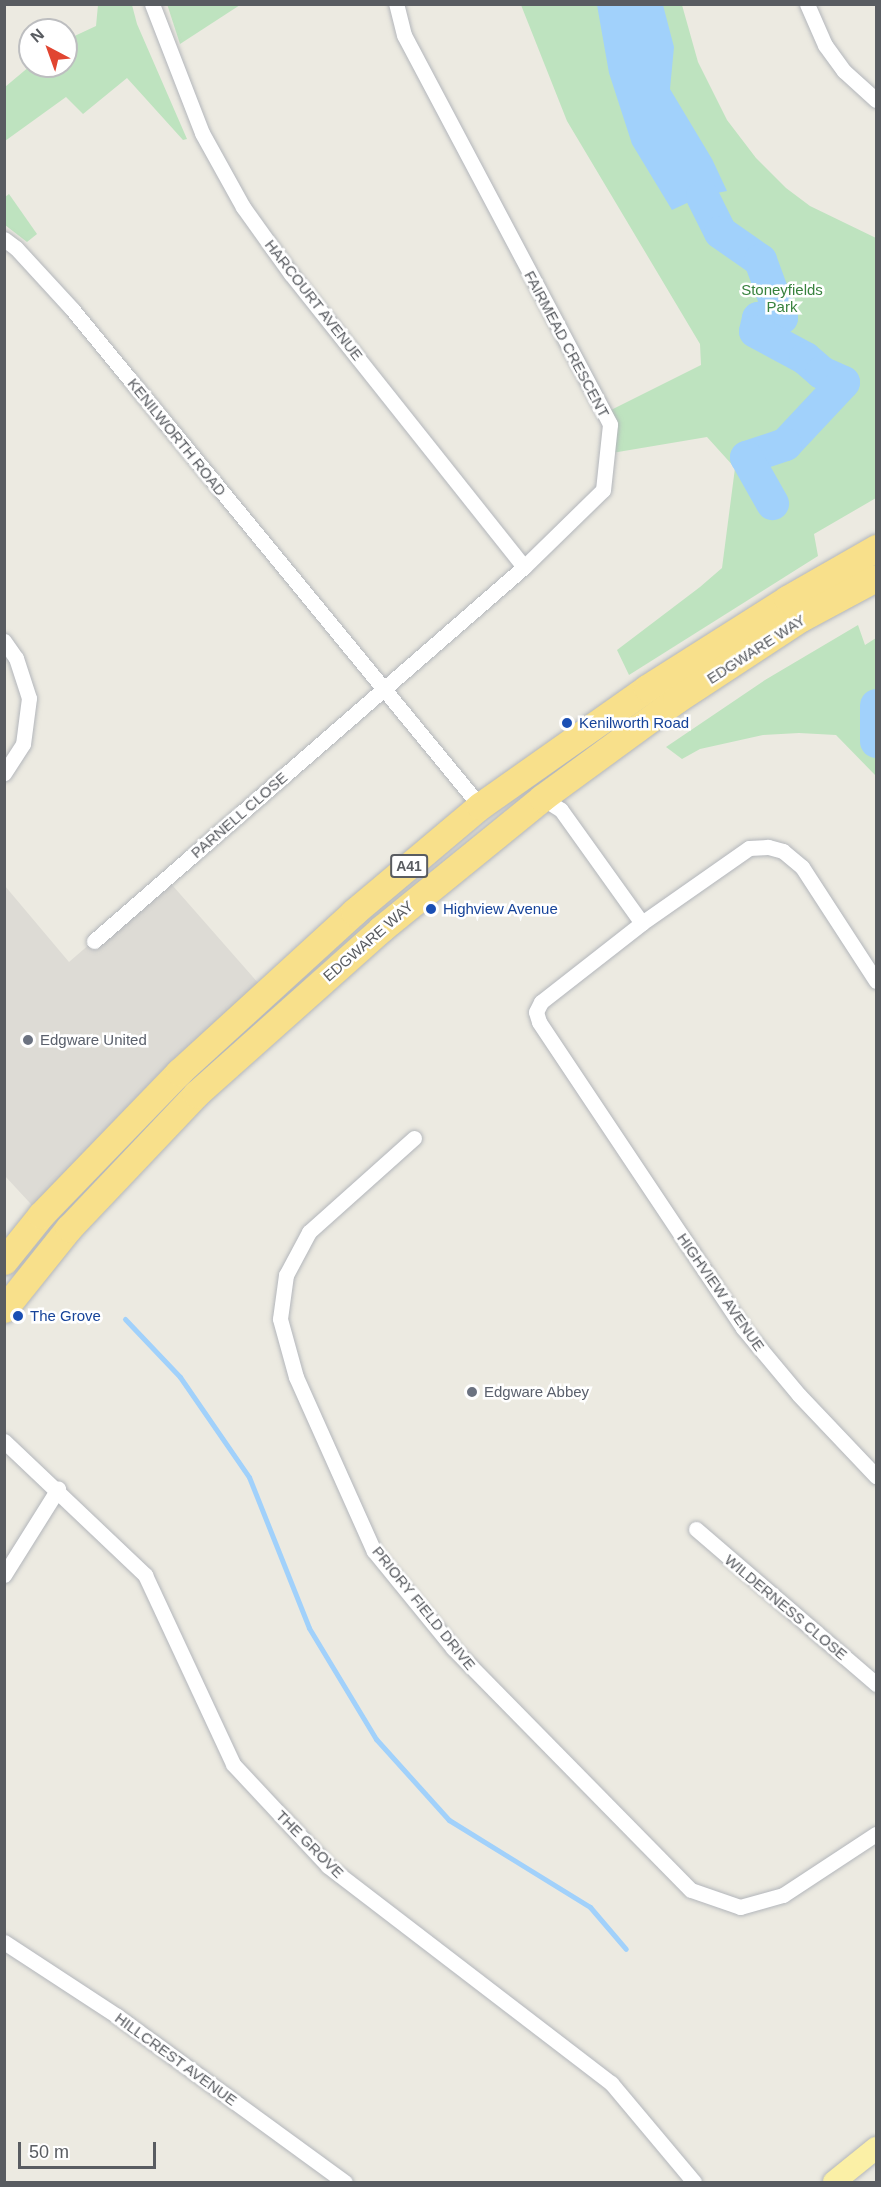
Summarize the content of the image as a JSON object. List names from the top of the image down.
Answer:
{
  "streets": {
    "highway": ["EDGWARE WAY", "A41"],
    "street": [
      "HARCOURT AVENUE",
      "FAIRMEAD CRESCENT",
      "KENILWORTH ROAD",
      "PARNELL CLOSE",
      "HIGHVIEW AVENUE",
      "WILDERNESS CLOSE",
      "PRIORY FIELD DRIVE",
      "THE GROVE",
      "HILLCREST AVENUE"
    ]
  },
  "crossings": [
    ["HARCOURT AVENUE", "FAIRMEAD CRESCENT"],
    ["FAIRMEAD CRESCENT", "KENILWORTH ROAD"],
    ["FAIRMEAD CRESCENT", "PARNELL CLOSE"],
    ["KENILWORTH ROAD", "EDGWARE WAY"],
    ["KENILWORTH ROAD", "PARNELL CLOSE"]
  ],
  "parks": ["Stoneyfields Park"],
  "places": [
    "Kenilworth Road",
    "Highview Avenue",
    "Edgware United",
    "The Grove",
    "Edgware Abbey"
  ],
  "scale_bar": "50 m",
  "north": "top left"
}
